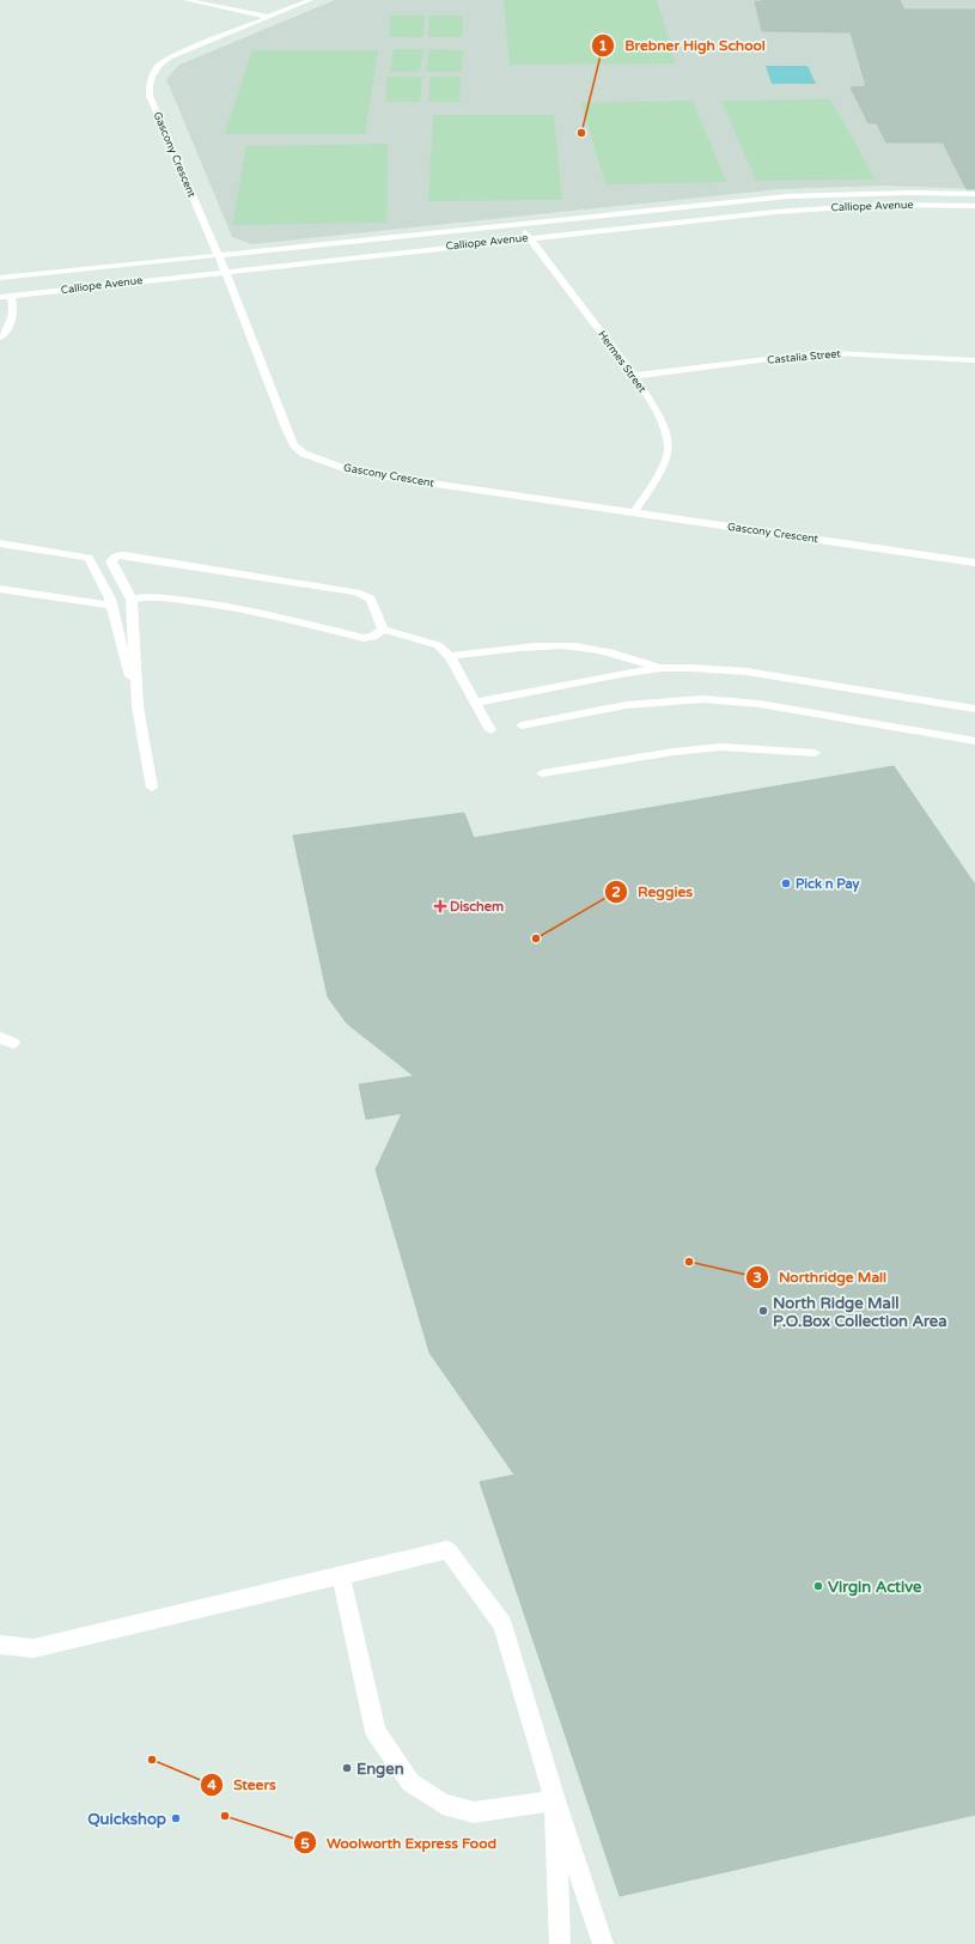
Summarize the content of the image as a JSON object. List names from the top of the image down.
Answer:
{
  "streets": {
    "street": [
      "Gascony Crescent",
      "Calliope Avenue",
      "Castalia Street",
      "Hermes Street"
    ]
  },
  "crossings": [
    ["Gascony Crescent", "Calliope Avenue"],
    ["Gascony Crescent", "Hermes Street"],
    ["Calliope Avenue", "Hermes Street"],
    ["Castalia Street", "Hermes Street"]
  ],
  "places": {
    "other": [
      "Brebner High School",
      "Pick n Pay",
      "Reggies",
      "Northridge Mall",
      "North Ridge Mall P.O.Box Collection Area",
      "Virgin Active",
      "Steers",
      "Engen",
      "Woolworth Express Food",
      "Quickshop"
    ],
    "health": ["Dischem"]
  }
}
